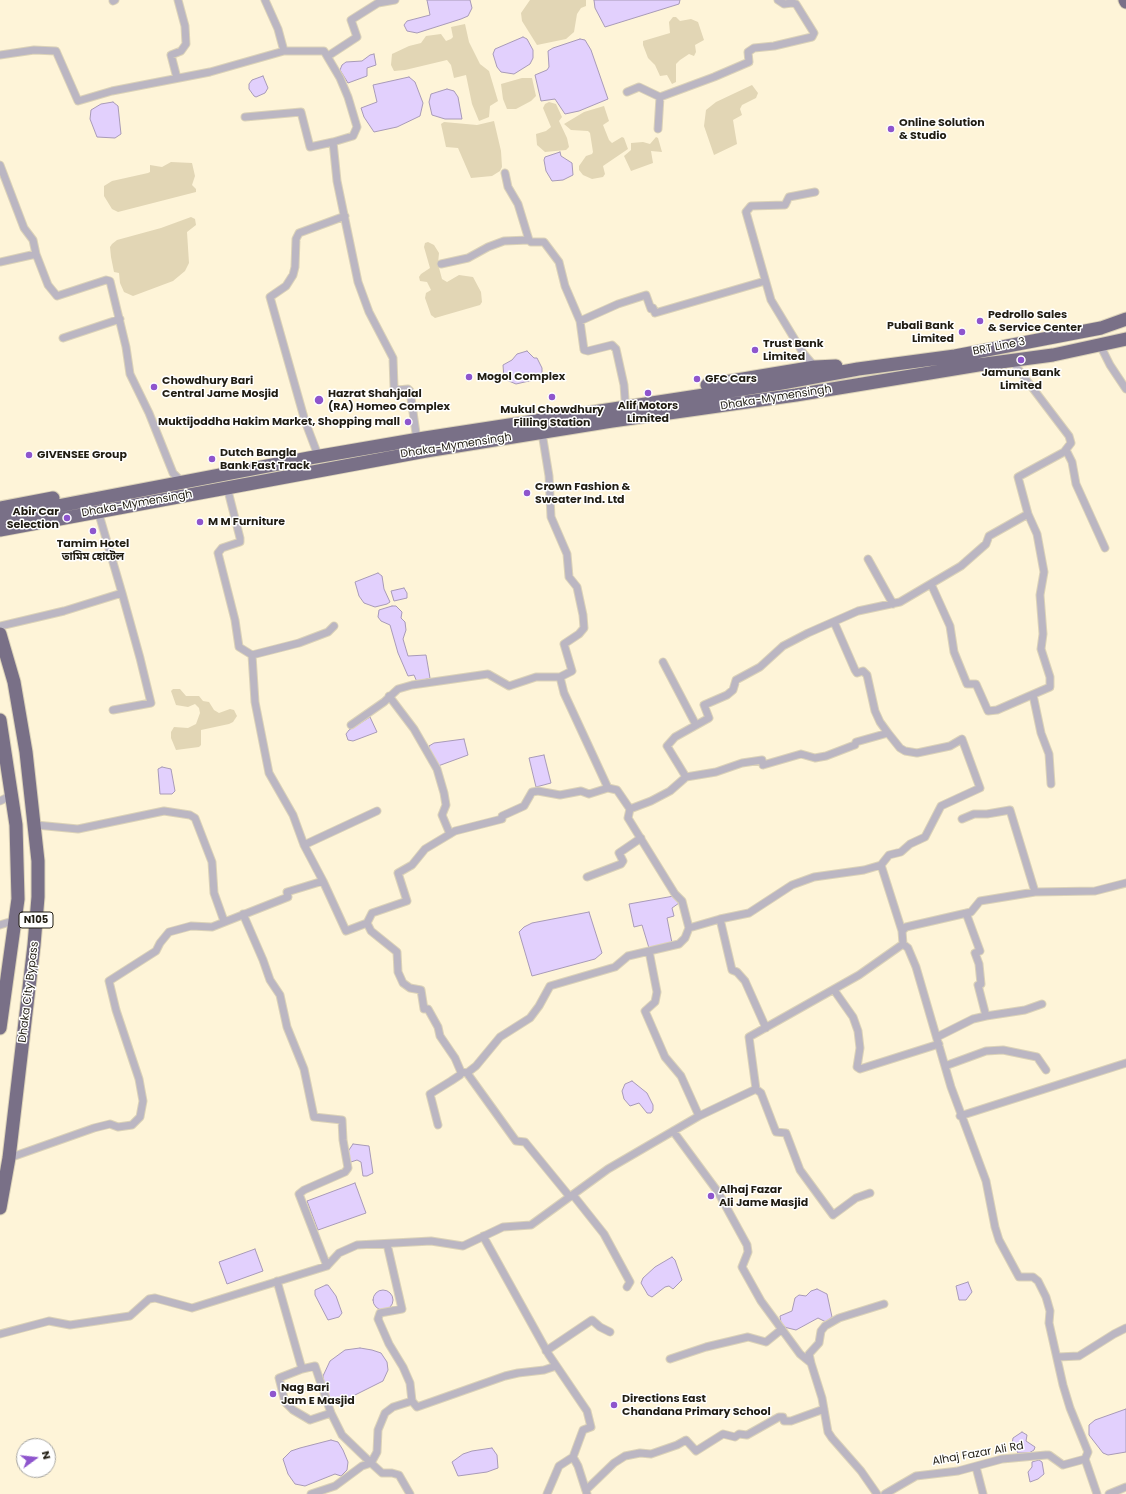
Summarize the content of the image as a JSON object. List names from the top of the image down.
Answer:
{
  "streets": {
    "highway": [
      "BRT Line 3",
      "Dhaka-Mymensingh",
      "N105",
      "Dhaka City Bypass"
    ],
    "street": ["Alhaj Fazar Ali Rd"]
  },
  "crossings": [
    ["BRT Line 3", "Dhaka-Mymensingh"]
  ],
  "places": [
    "Online Solution & Studio",
    "Pedrollo Sales & Service Center",
    "Pubali Bank Limited",
    "Trust Bank Limited",
    "Jamuna Bank Limited",
    "Mogol Complex",
    "GFC Cars",
    "Chowdhury Bari Central Jame Mosjid",
    "Alif Motors Limited",
    "Mukul Chowdhury Filling Station",
    "Hazrat Shahjalal (RA) Homeo Complex",
    "Muktijoddha Hakim Market, Shopping mall",
    "GIVENSEE Group",
    "Dutch Bangla Bank Fast Track",
    "Crown Fashion & Sweater Ind. Ltd",
    "Abir Car Selection",
    "M M Furniture",
    "Tamim Hotel তামিম হোটেল",
    "Alhaj Fazar Ali Jame Masjid",
    "Nag Bari Jam E Masjid",
    "Directions East Chandana Primary School"
  ],
  "north": "right"
}
